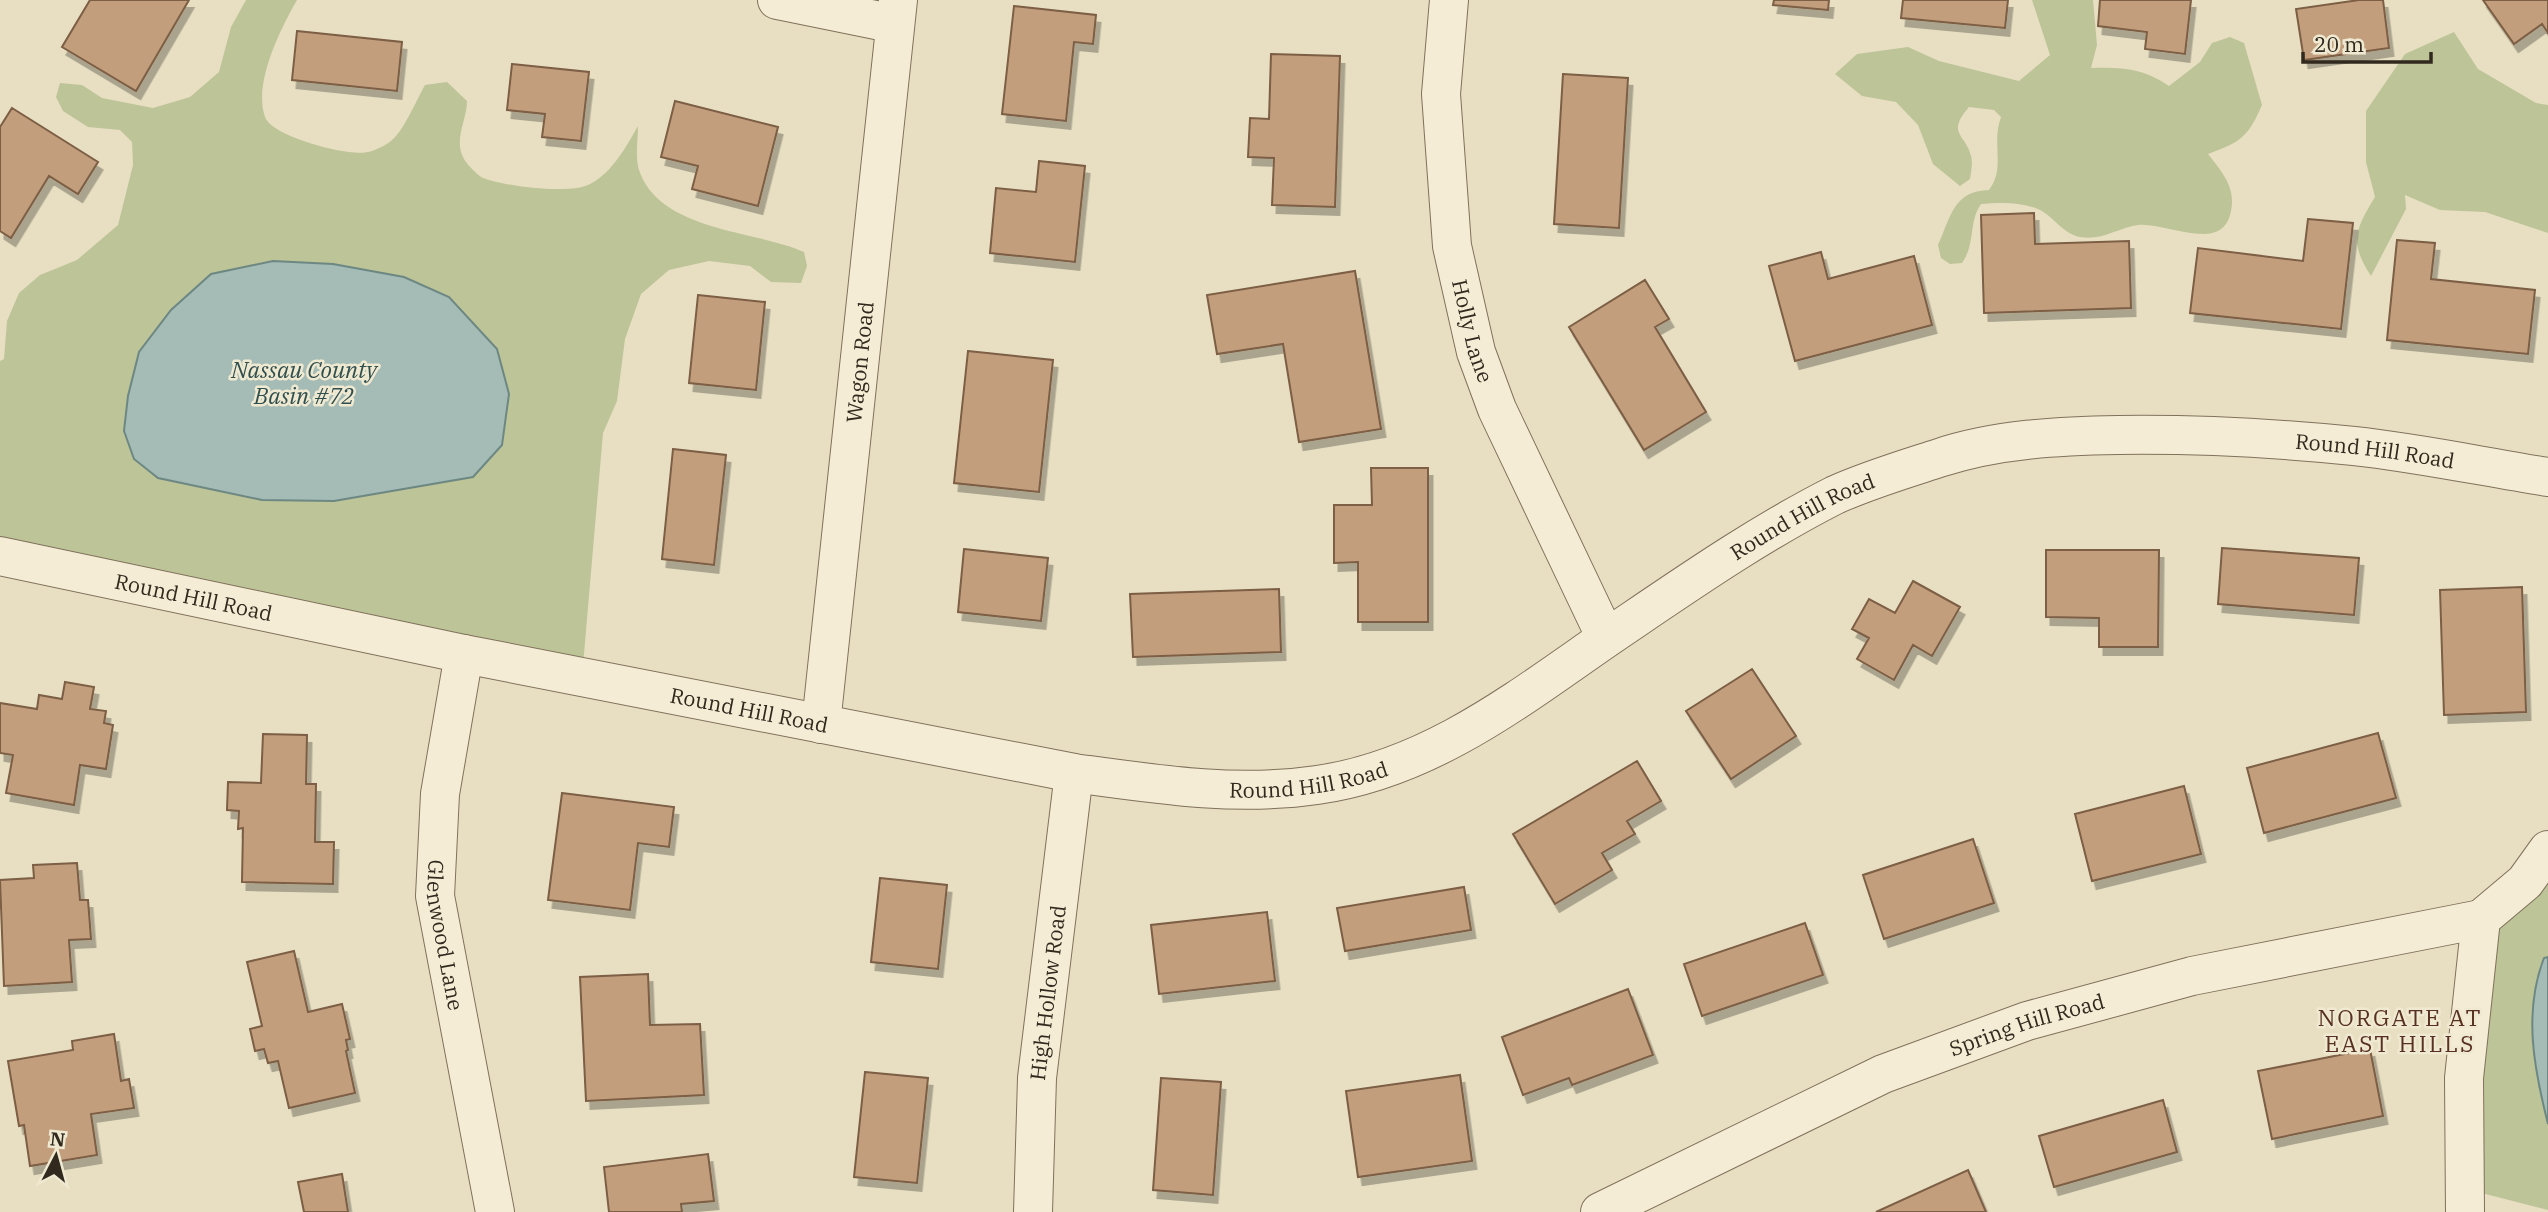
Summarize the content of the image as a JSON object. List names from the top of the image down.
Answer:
{
  "streets": {
    "street": [
      "Holly Lane",
      "Wagon Road",
      "Round Hill Road",
      "Glenwood Lane",
      "High Hollow Road",
      "Spring Hill Road"
    ]
  },
  "crossings": [
    ["Holly Lane", "Round Hill Road"],
    ["Wagon Road", "Round Hill Road"],
    ["Round Hill Road", "Glenwood Lane"],
    ["Round Hill Road", "High Hollow Road"]
  ],
  "districts": ["NORGATE AT EAST HILLS"],
  "water": ["Nassau County Basin #72"],
  "scale_bar": "20 m",
  "north": "top"
}
